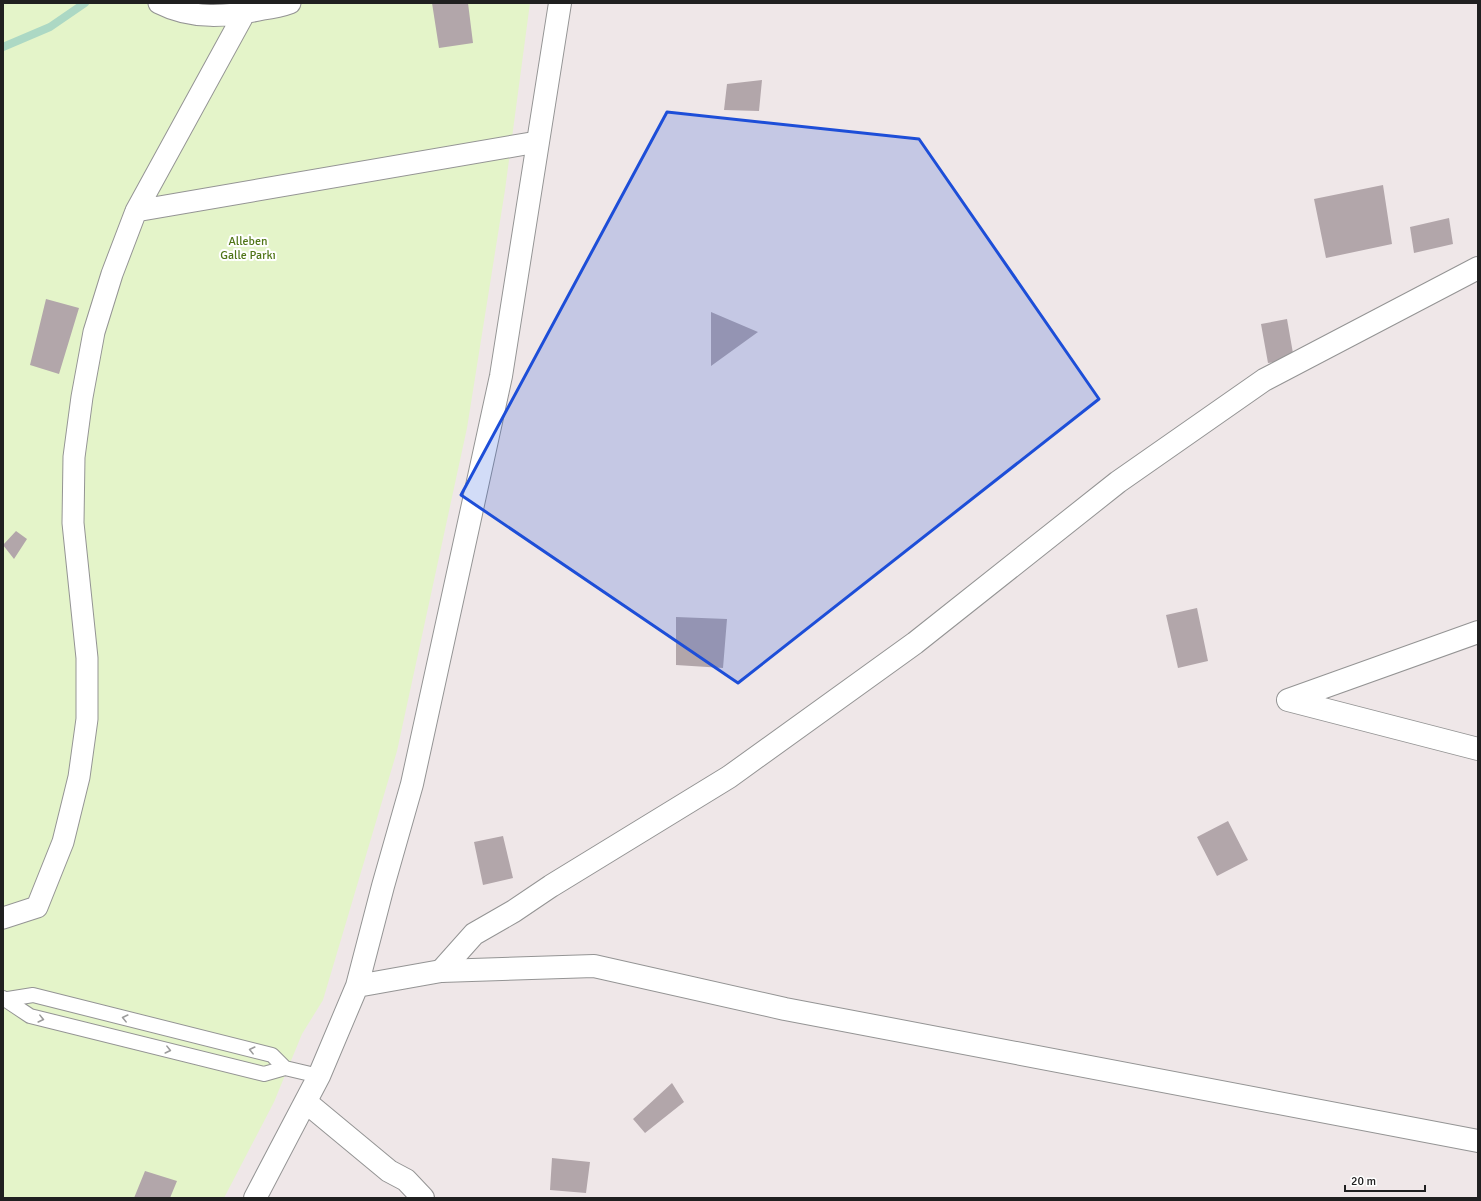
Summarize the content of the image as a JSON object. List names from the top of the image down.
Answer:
{
  "parks": ["Alleben Galle Parkı"],
  "scale_bar": "20 m"
}
